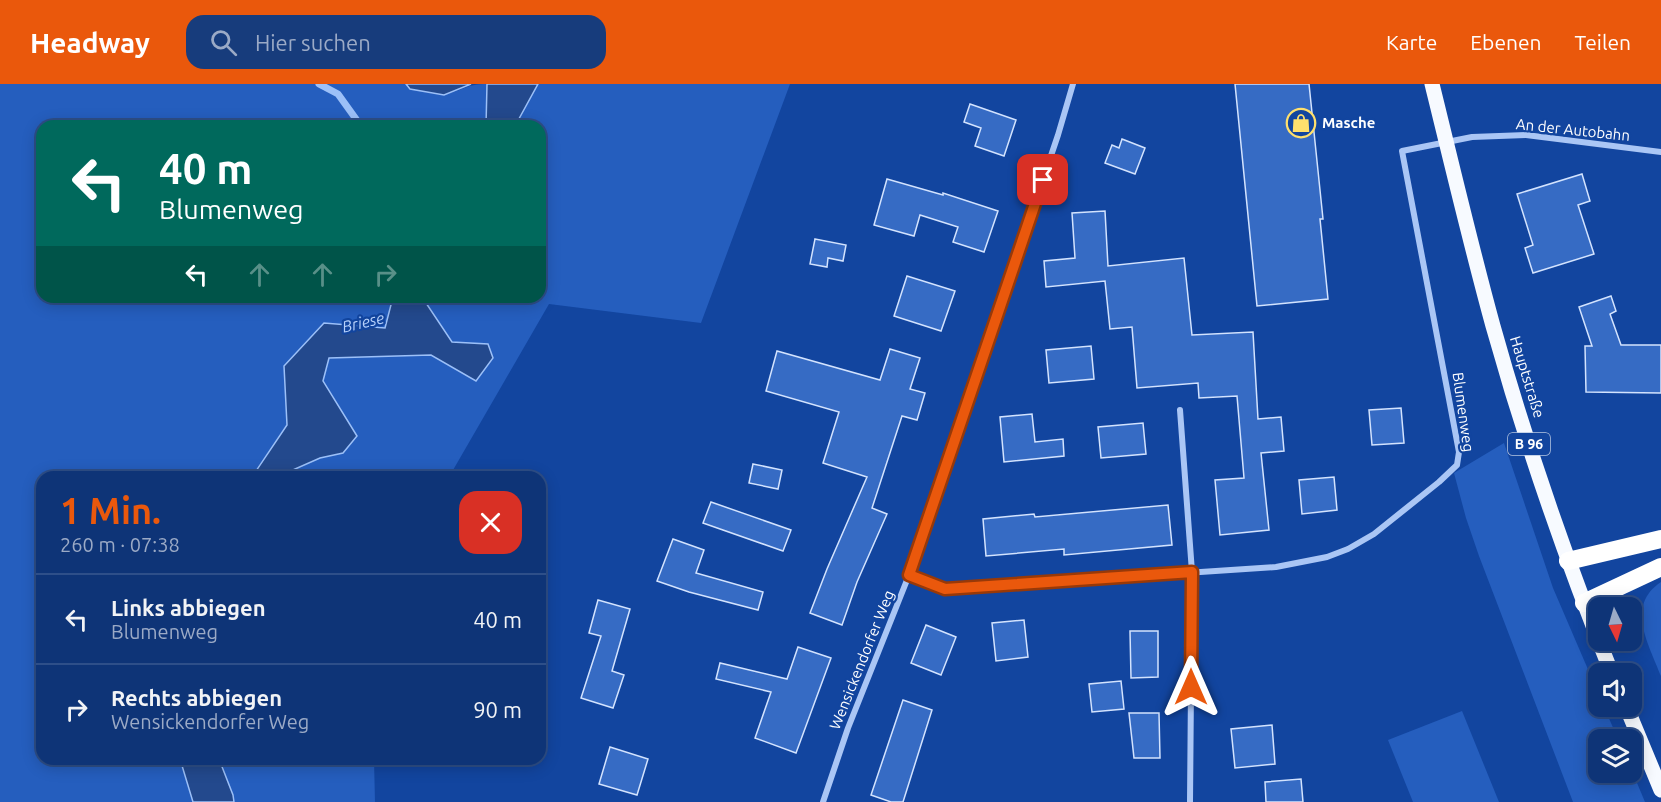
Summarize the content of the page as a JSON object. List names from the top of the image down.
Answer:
{
  "streets": {
    "main road": ["Hauptstraße", "B 96"],
    "street": ["An der Autobahn", "Blumenweg", "Wensickendorfer Weg"]
  },
  "crossings": [
    ["An der Autobahn", "Hauptstraße"],
    ["An der Autobahn", "Blumenweg"],
    ["Hauptstraße", "Blumenweg"],
    ["Blumenweg", "Wensickendorfer Weg"]
  ],
  "water": ["Briese"],
  "places": {
    "shop": ["Masche"]
  },
  "north": "bottom",
  "page": {
    "header": "Headway",
    "search": "Hier suchen",
    "nav": ["Karte", "Ebenen", "Teilen"],
    "turn": ["40 m", "Blumenweg"],
    "heading": ["1 Min.", "260 m · 07:38"],
    "list": [
      {
        "name": "Links abbiegen",
        "note": "Blumenweg",
        "value": "40 m"
      },
      {
        "name": "Rechts abbiegen",
        "note": "Wensickendorfer Weg",
        "value": "90 m"
      }
    ]
  }
}
